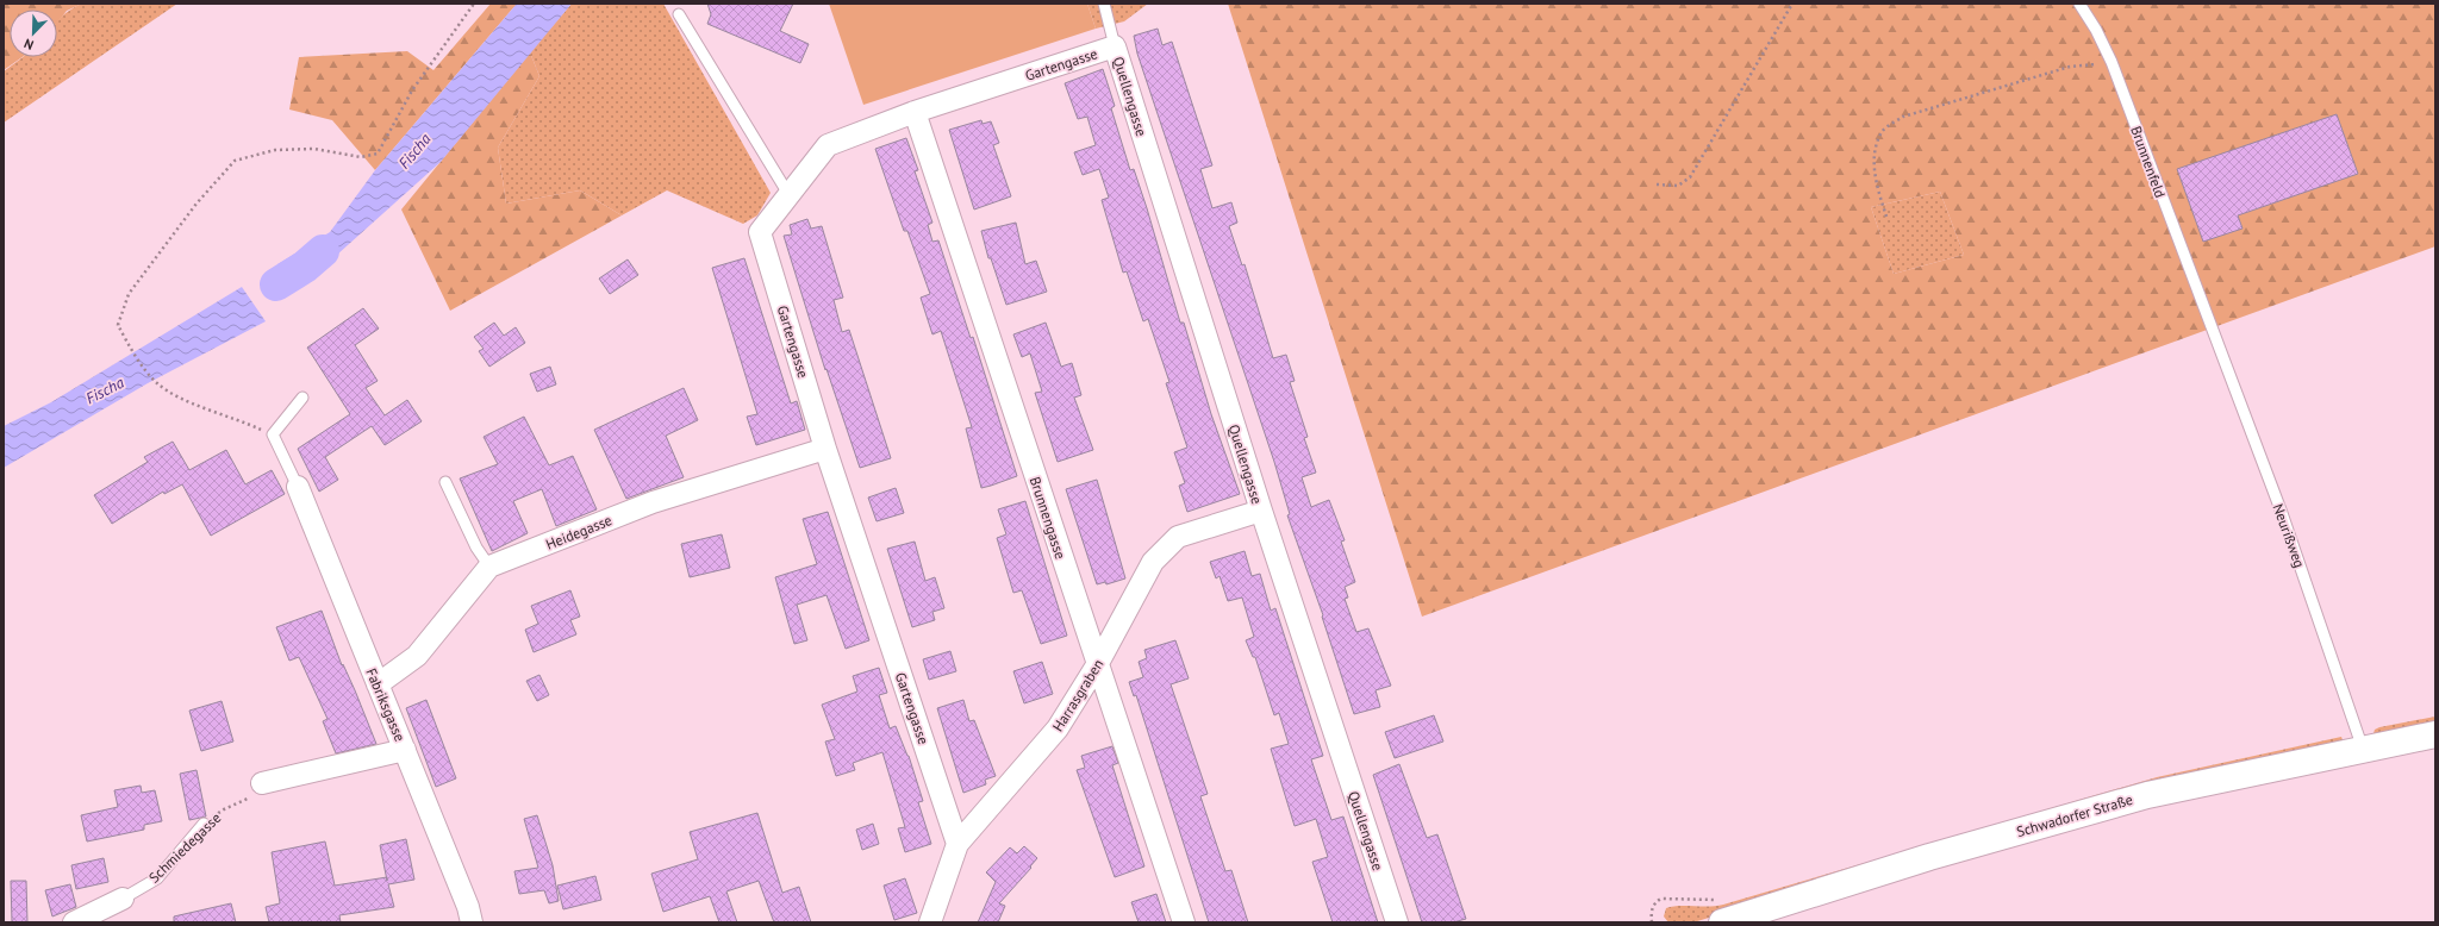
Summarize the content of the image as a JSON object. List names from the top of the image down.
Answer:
{
  "streets": {
    "main road": ["Schwadorfer Straße"],
    "street": [
      "Gartengasse",
      "Quellengasse",
      "Brunnengasse",
      "Heidegasse",
      "Harrasgraben",
      "Fabriksgasse",
      "Schmiedegasse"
    ],
    "lane": ["Brunnenfeld", "Neurißweg"]
  },
  "crossings": [
    ["Gartengasse", "Quellengasse"],
    ["Gartengasse", "Brunnengasse"],
    ["Gartengasse", "Heidegasse"],
    ["Gartengasse", "Harrasgraben"],
    ["Quellengasse", "Harrasgraben"],
    ["Brunnenfeld", "Neurißweg"],
    ["Brunnengasse", "Harrasgraben"],
    ["Heidegasse", "Fabriksgasse"],
    ["Neurißweg", "Schwadorfer Straße"]
  ],
  "water": ["Fischa"],
  "north": "bottom left"
}
